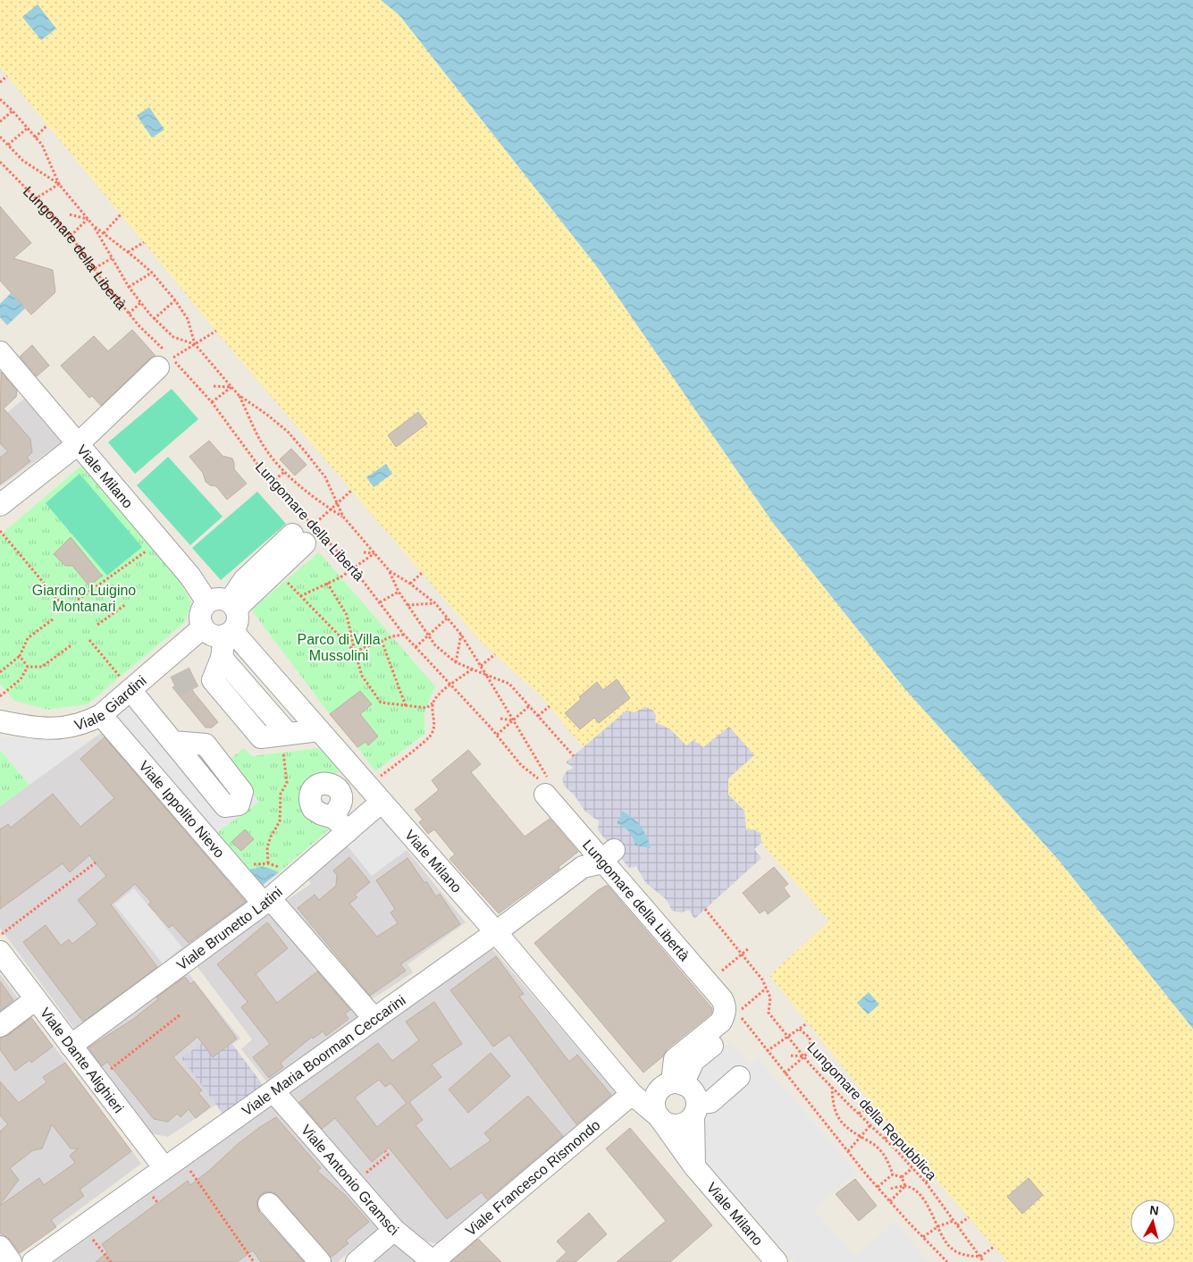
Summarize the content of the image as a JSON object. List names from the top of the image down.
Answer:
{
  "streets": {
    "street": [
      "Lungomare della Libertà",
      "Viale Milano",
      "Viale Giardini",
      "Viale Ippolito Nievo",
      "Viale Brunetto Latini",
      "Viale Maria Boorman Ceccarini",
      "Viale Dante Alighieri",
      "Viale Francesco Rismondo",
      "Viale Antonio Gramsci"
    ],
    "path": ["Lungomare della Repubblica"]
  },
  "crossings": [
    ["Lungomare della Libertà", "Viale Maria Boorman Ceccarini"],
    ["Viale Milano", "Viale Giardini"],
    ["Viale Milano", "Viale Brunetto Latini"],
    ["Viale Milano", "Viale Maria Boorman Ceccarini"],
    ["Viale Milano", "Viale Francesco Rismondo"],
    ["Viale Giardini", "Viale Ippolito Nievo"],
    ["Viale Ippolito Nievo", "Viale Brunetto Latini"],
    ["Viale Ippolito Nievo", "Viale Maria Boorman Ceccarini"],
    ["Viale Brunetto Latini", "Viale Dante Alighieri"],
    ["Viale Maria Boorman Ceccarini", "Viale Dante Alighieri"],
    ["Viale Maria Boorman Ceccarini", "Viale Antonio Gramsci"],
    ["Viale Francesco Rismondo", "Viale Antonio Gramsci"]
  ],
  "parks": ["Giardino Luigino Montanari", "Parco di Villa Mussolini"],
  "north": "top"
}
